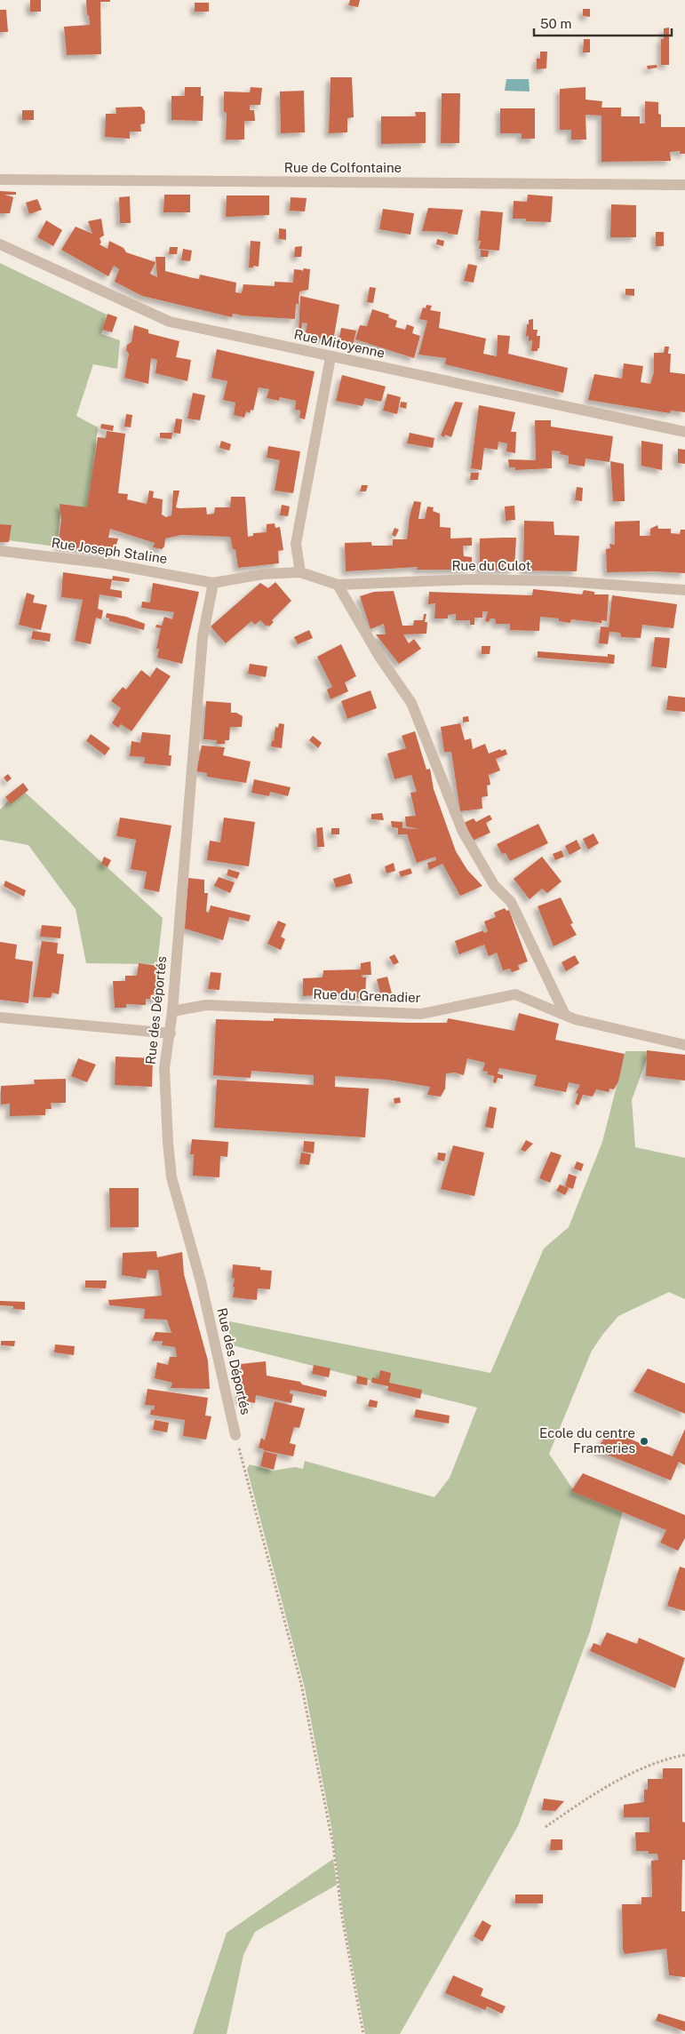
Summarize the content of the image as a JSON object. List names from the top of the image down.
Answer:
{
  "streets": {
    "street": [
      "Rue de Colfontaine",
      "Rue Mitoyenne",
      "Rue Joseph Staline",
      "Rue du Culot",
      "Rue du Grenadier",
      "Rue des Déportés"
    ]
  },
  "crossings": [
    ["Rue Joseph Staline", "Rue des Déportés"],
    ["Rue du Grenadier", "Rue des Déportés"]
  ],
  "places": ["Ecole du centre Frameries"],
  "scale_bar": "50 m"
}
